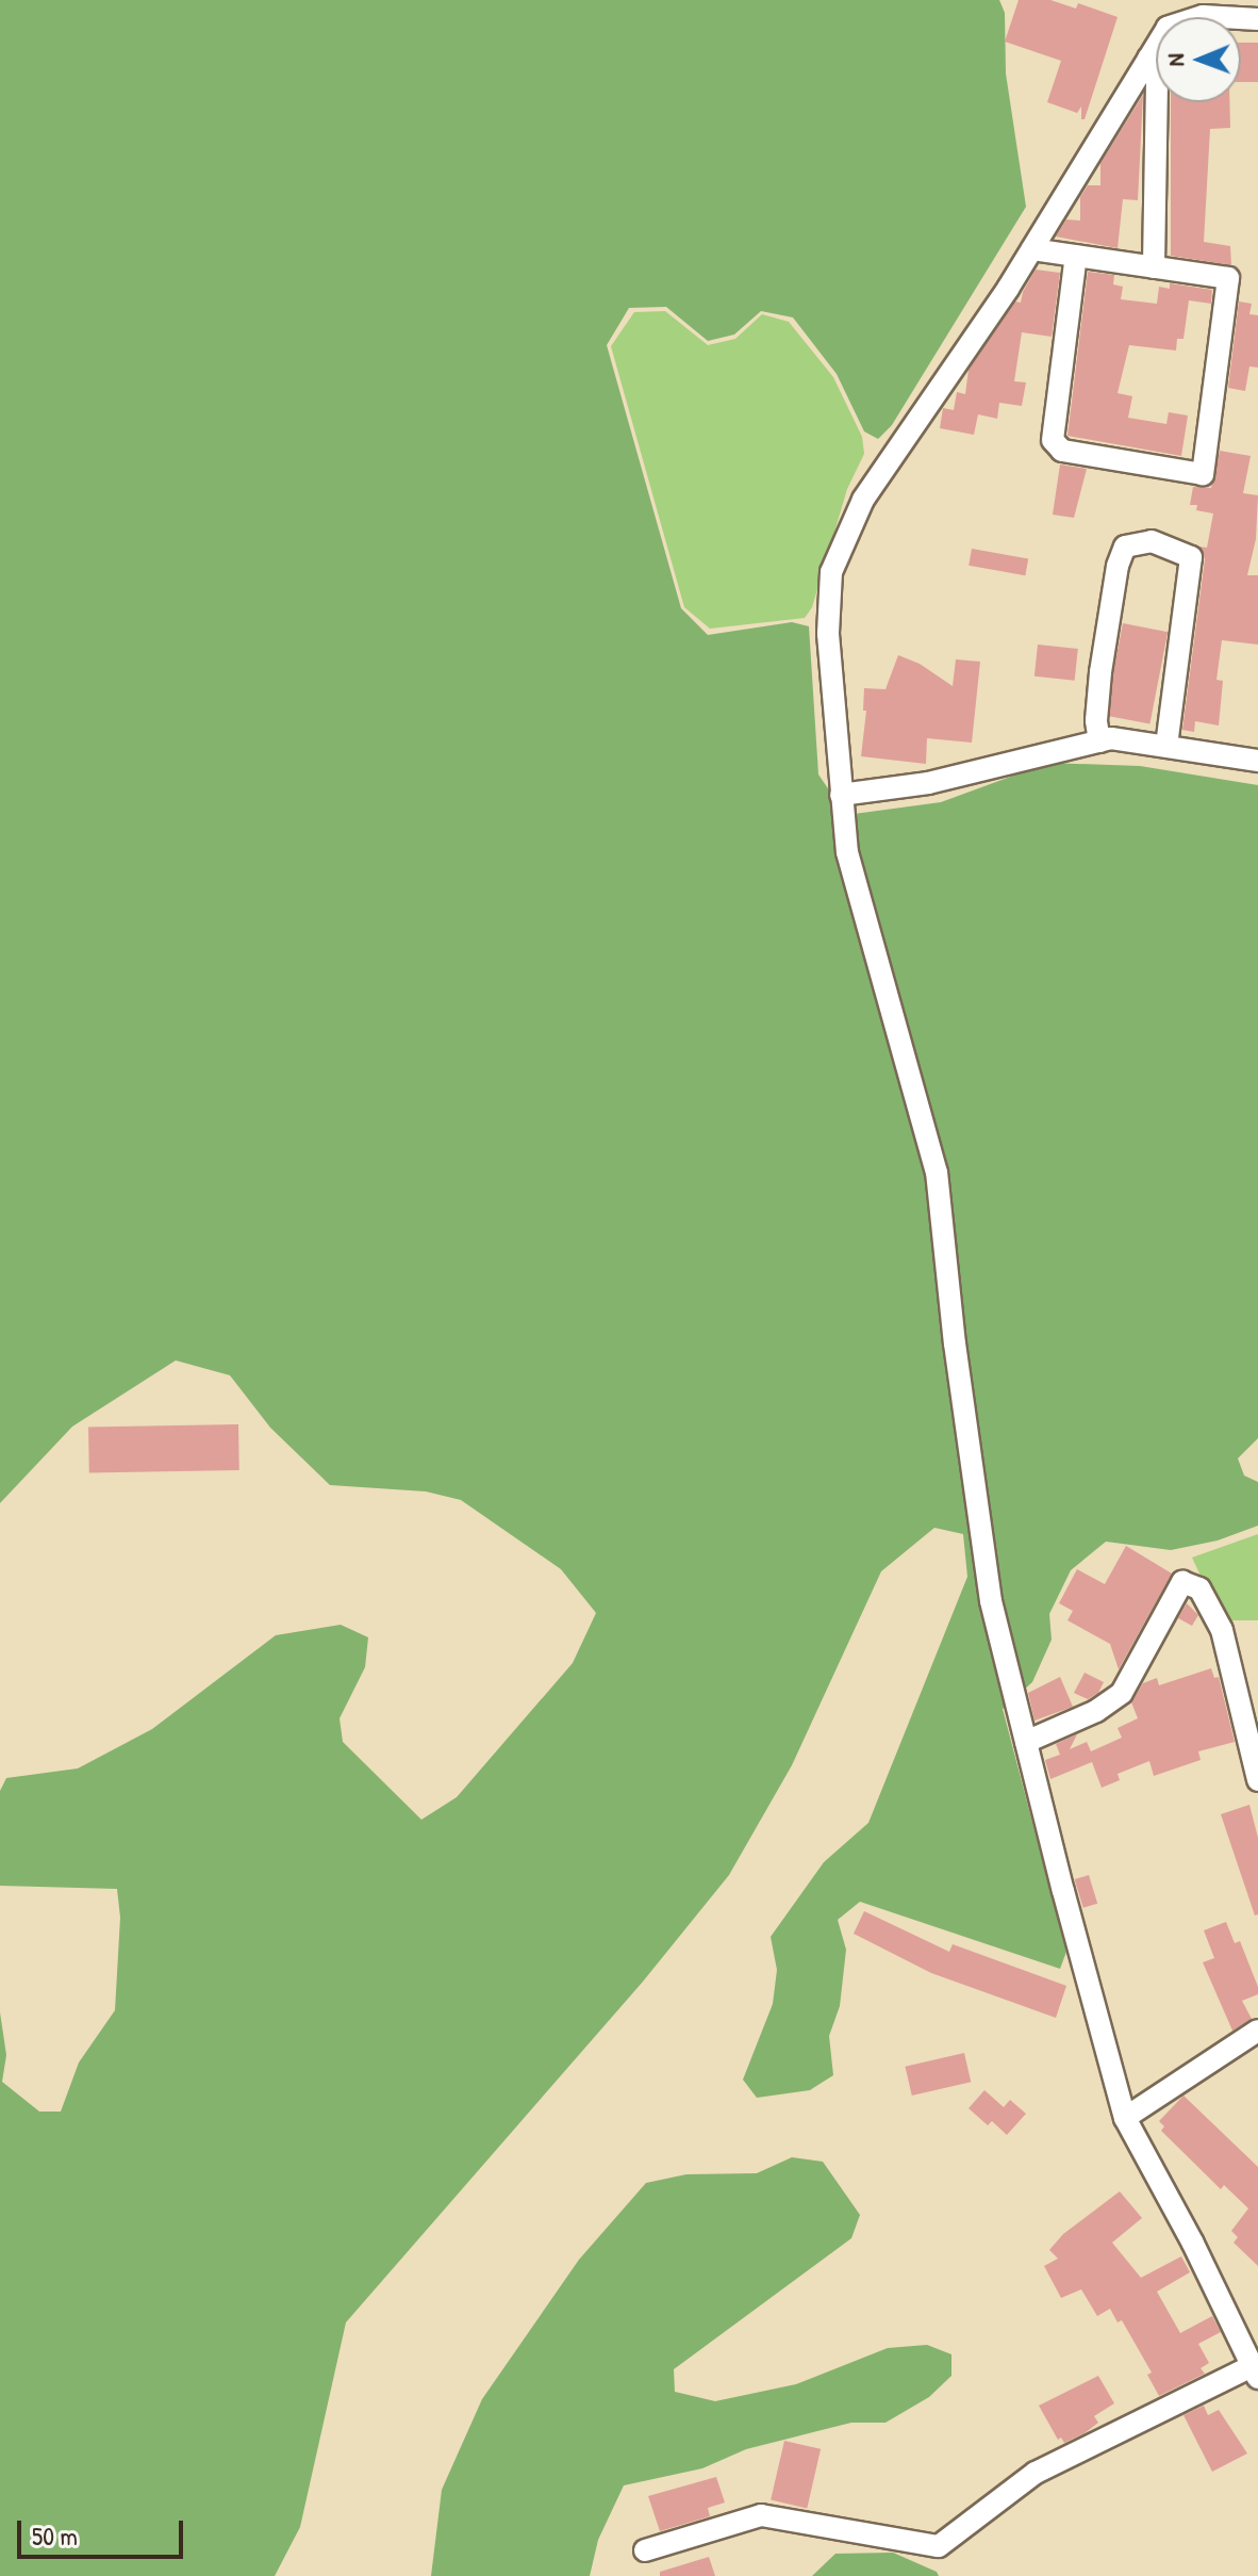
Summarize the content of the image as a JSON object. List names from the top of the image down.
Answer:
{
  "scale_bar": "50 m",
  "north": "left"
}
